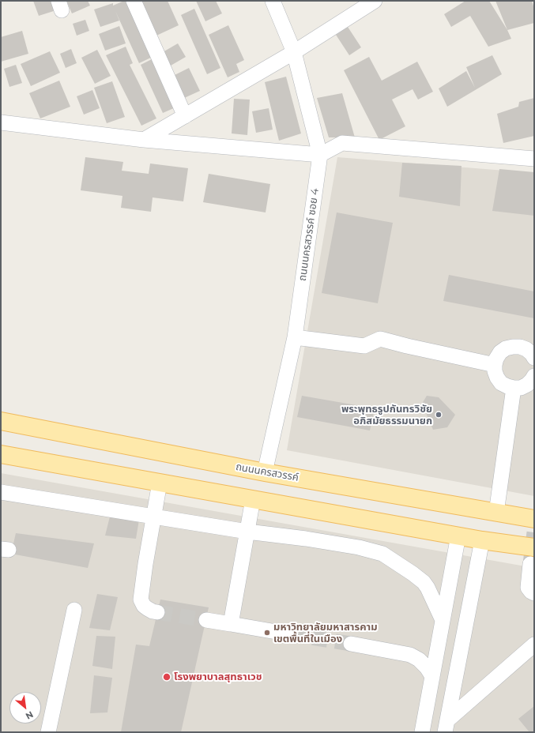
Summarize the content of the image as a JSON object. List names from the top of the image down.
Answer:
{
  "streets": {
    "main road": ["ถนนนครสวรรค์"],
    "street": ["ถนนนครสวรรค์ ซอย 4"]
  },
  "crossings": [
    ["ถนนนครสวรรค์ ซอย 4", "ถนนนครสวรรค์"]
  ],
  "places": ["พระพุทธรูปกันทรวิชัย อภิสมัยธรรมนายก", "มหาวิทยาลัยมหาสารคาม เขตพื้นที่ในเมือง", "โรงพยาบาลสุทธาเวช"],
  "north": "bottom right"
}
